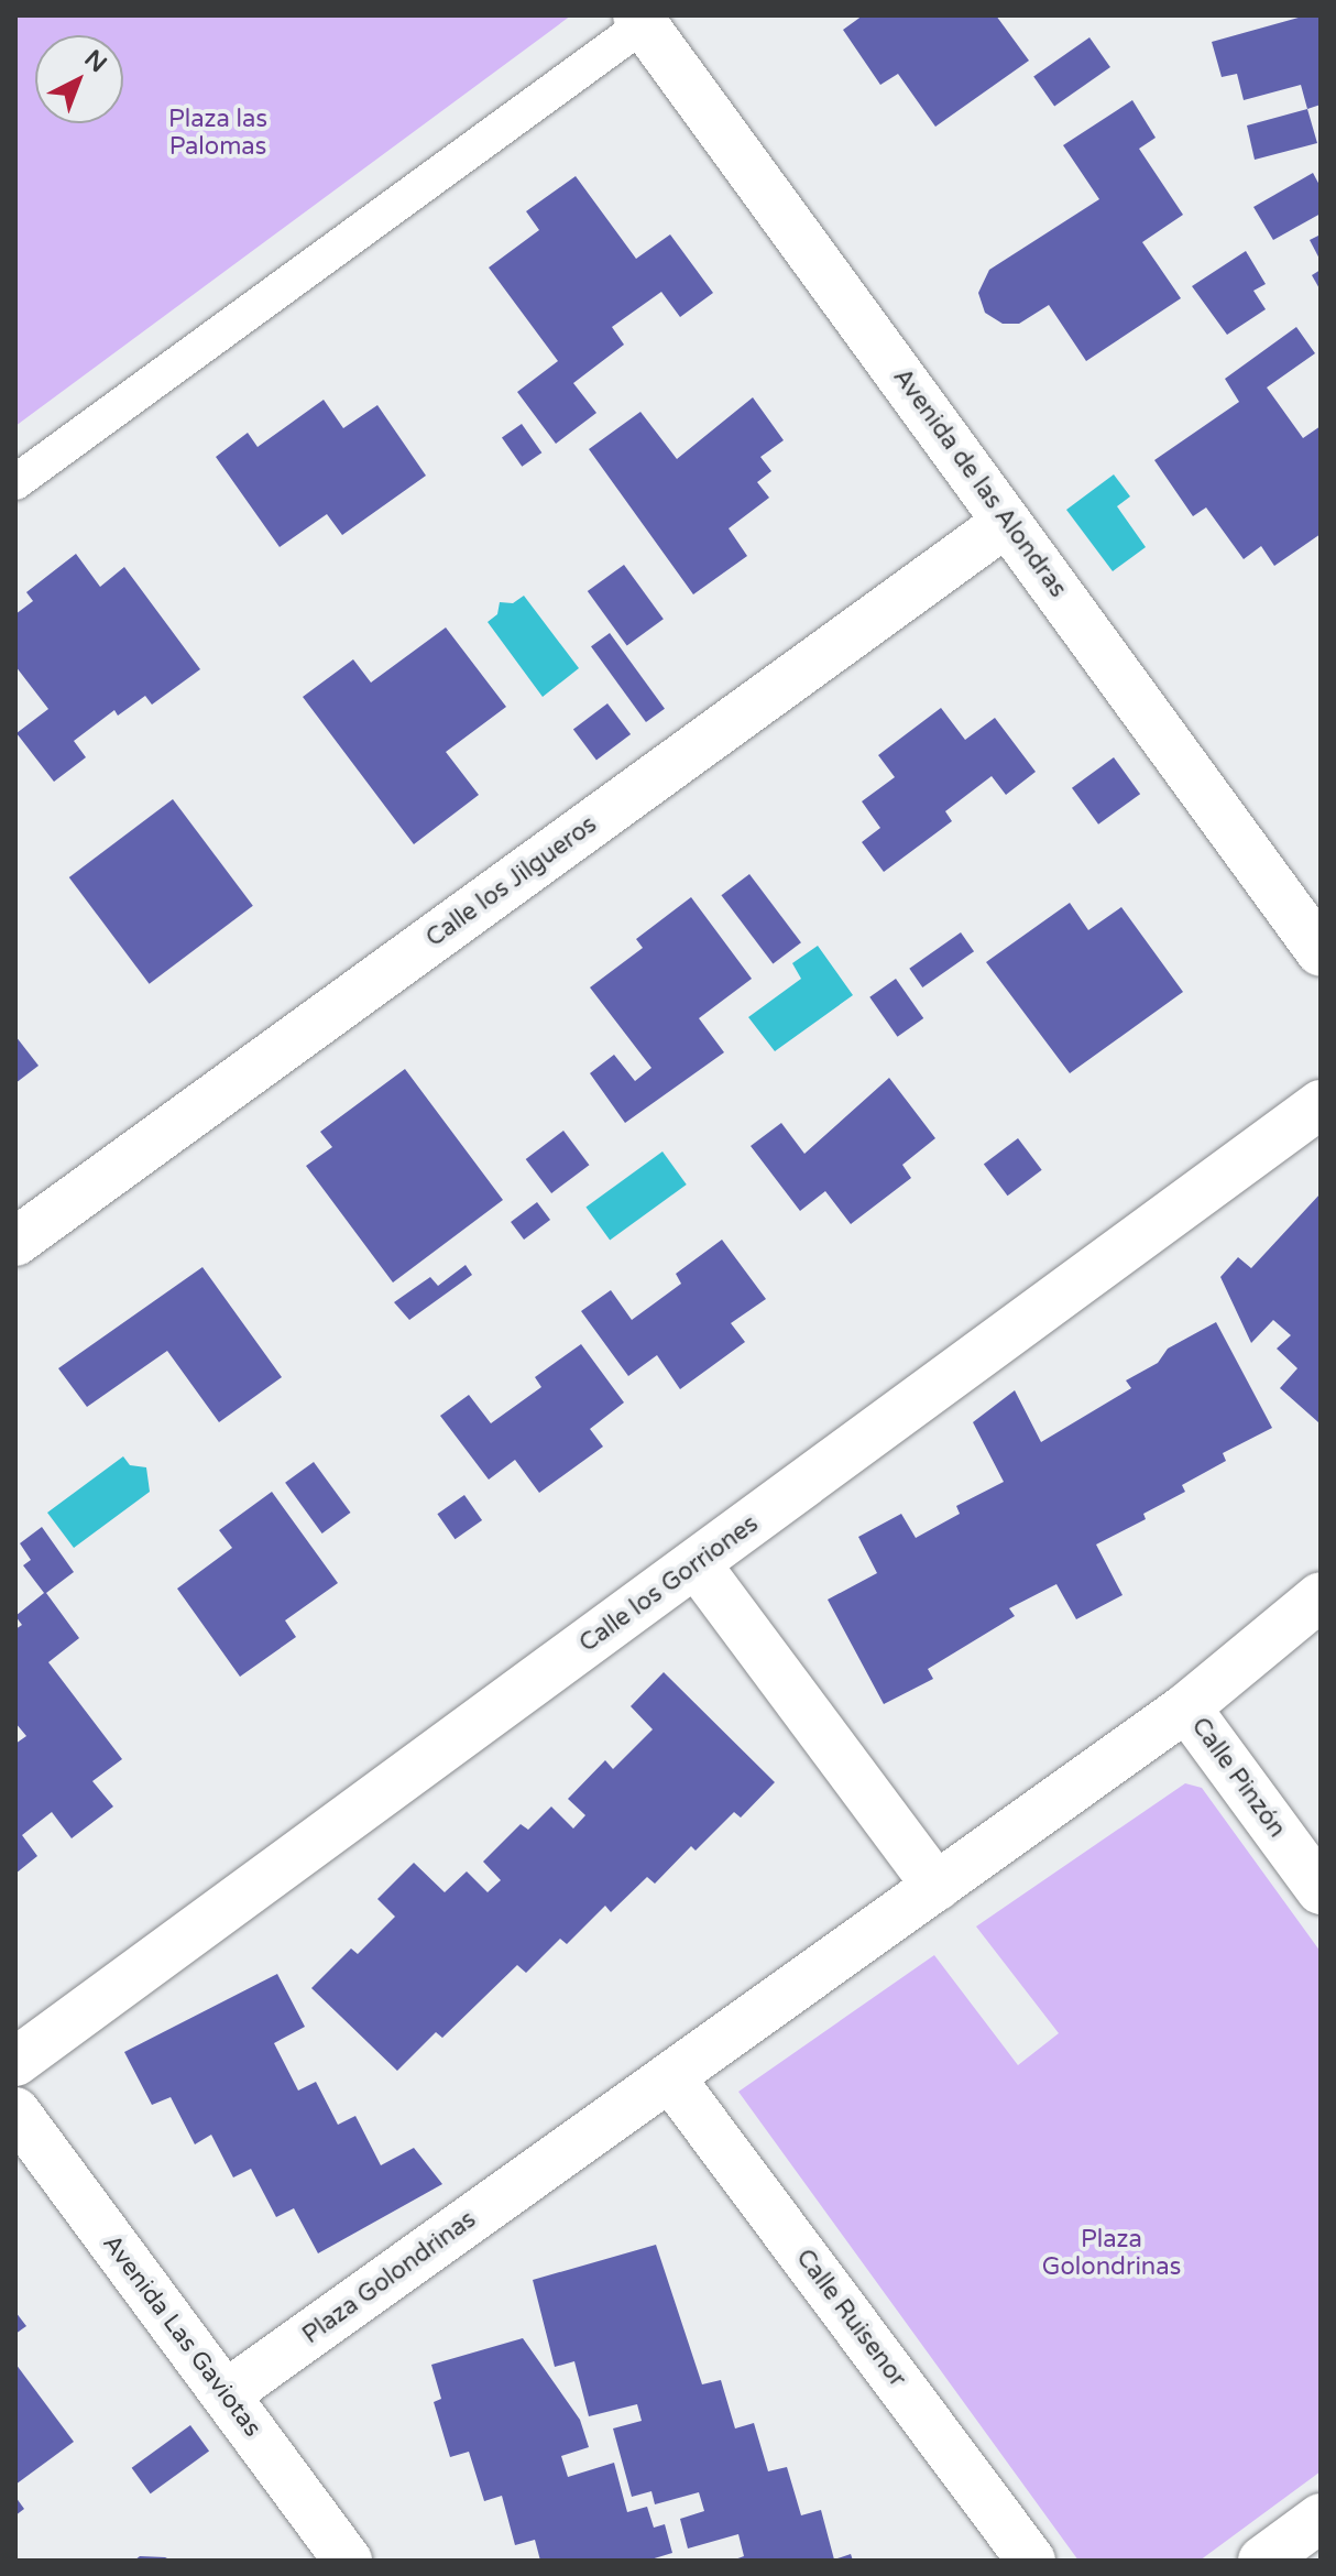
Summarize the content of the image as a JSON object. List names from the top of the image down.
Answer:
{
  "streets": {
    "street": [
      "Avenida de las Alondras",
      "Calle los Jilgueros",
      "Calle los Gorriones",
      "Calle Pinzón",
      "Plaza Golondrinas",
      "Calle Ruisenor",
      "Avenida Las Gaviotas"
    ]
  },
  "crossings": [
    ["Avenida de las Alondras", "Calle los Jilgueros"],
    ["Calle Pinzón", "Plaza Golondrinas"],
    ["Plaza Golondrinas", "Calle Ruisenor"],
    ["Plaza Golondrinas", "Avenida Las Gaviotas"]
  ],
  "parks": ["Plaza las Palomas", "Plaza Golondrinas"],
  "north": "top right"
}
